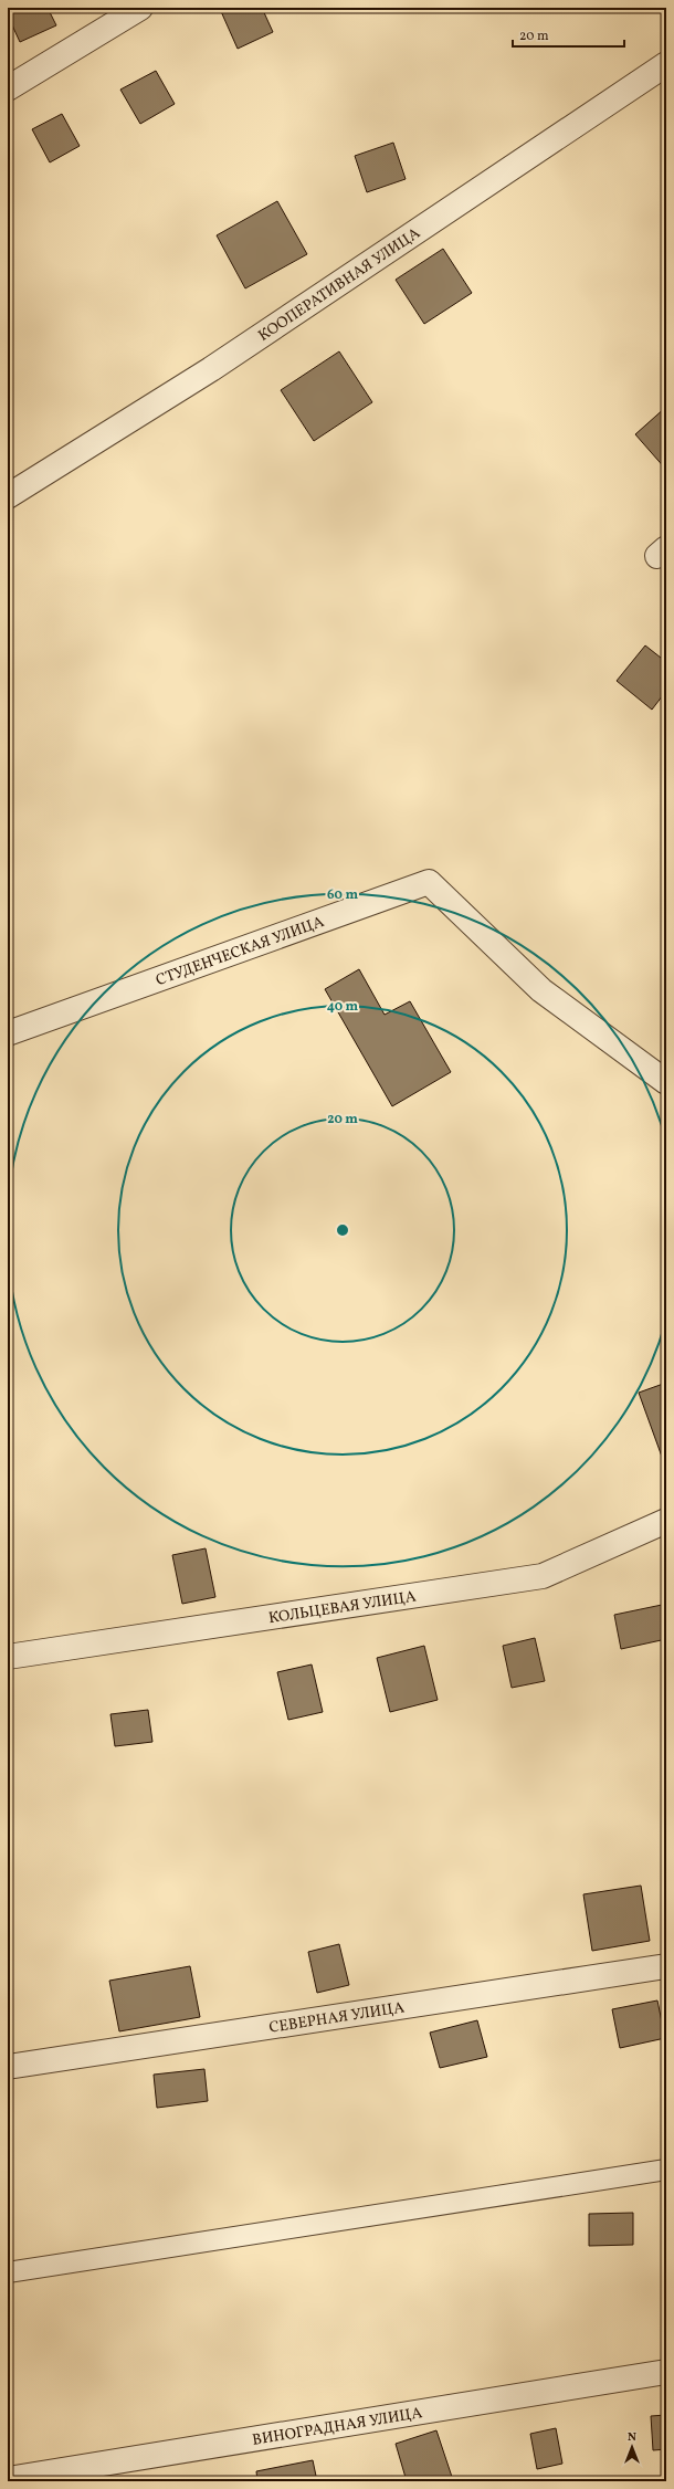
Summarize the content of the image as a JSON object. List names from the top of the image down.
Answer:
{
  "streets": {
    "street": [
      "КООПЕРАТИВНАЯ УЛИЦА",
      "СТУДЕНЧЕСКАЯ УЛИЦА",
      "КОЛЬЦЕВАЯ УЛИЦА",
      "СЕВЕРНАЯ УЛИЦА",
      "ВИНОГРАДНАЯ УЛИЦА"
    ]
  },
  "scale_bar": "20 m",
  "north": "top",
  "rings": ["60 m", "40 m", "20 m"]
}
